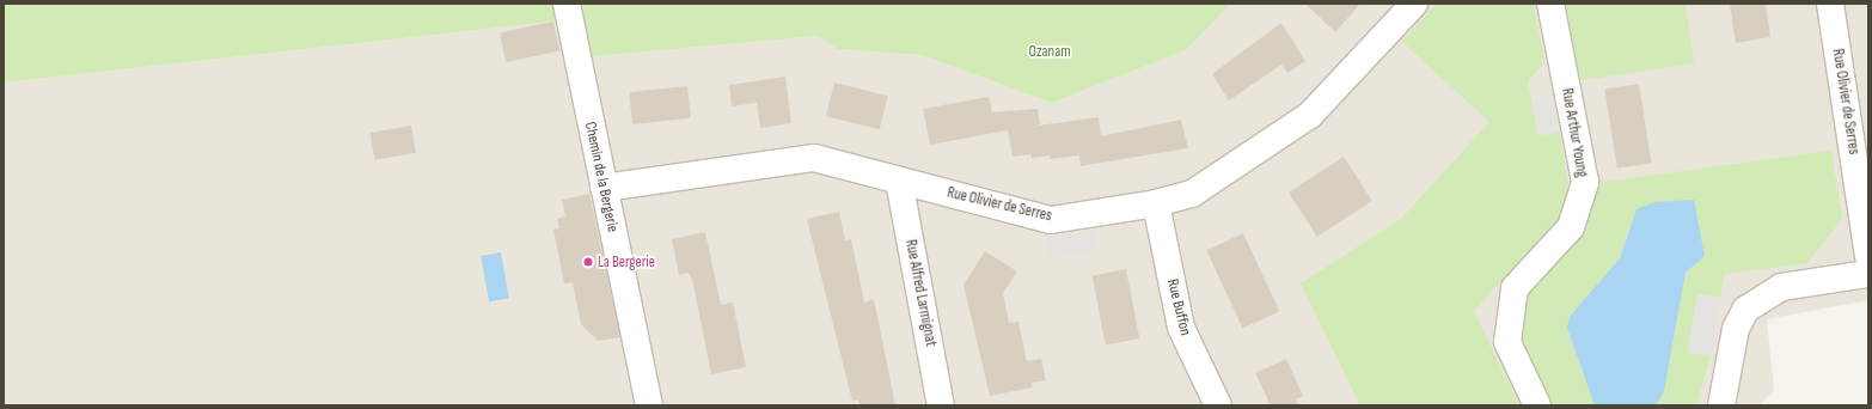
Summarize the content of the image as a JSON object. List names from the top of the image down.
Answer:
{
  "streets": {
    "street": [
      "Rue Olivier de Serres",
      "Rue Arthur Young",
      "Chemin de la Bergerie",
      "Rue Alfred Larmignat",
      "Rue Buffon"
    ]
  },
  "crossings": [
    ["Rue Olivier de Serres", "Chemin de la Bergerie"],
    ["Rue Olivier de Serres", "Rue Alfred Larmignat"],
    ["Rue Olivier de Serres", "Rue Buffon"]
  ],
  "parks": ["Ozanam"],
  "places": ["La Bergerie"]
}
